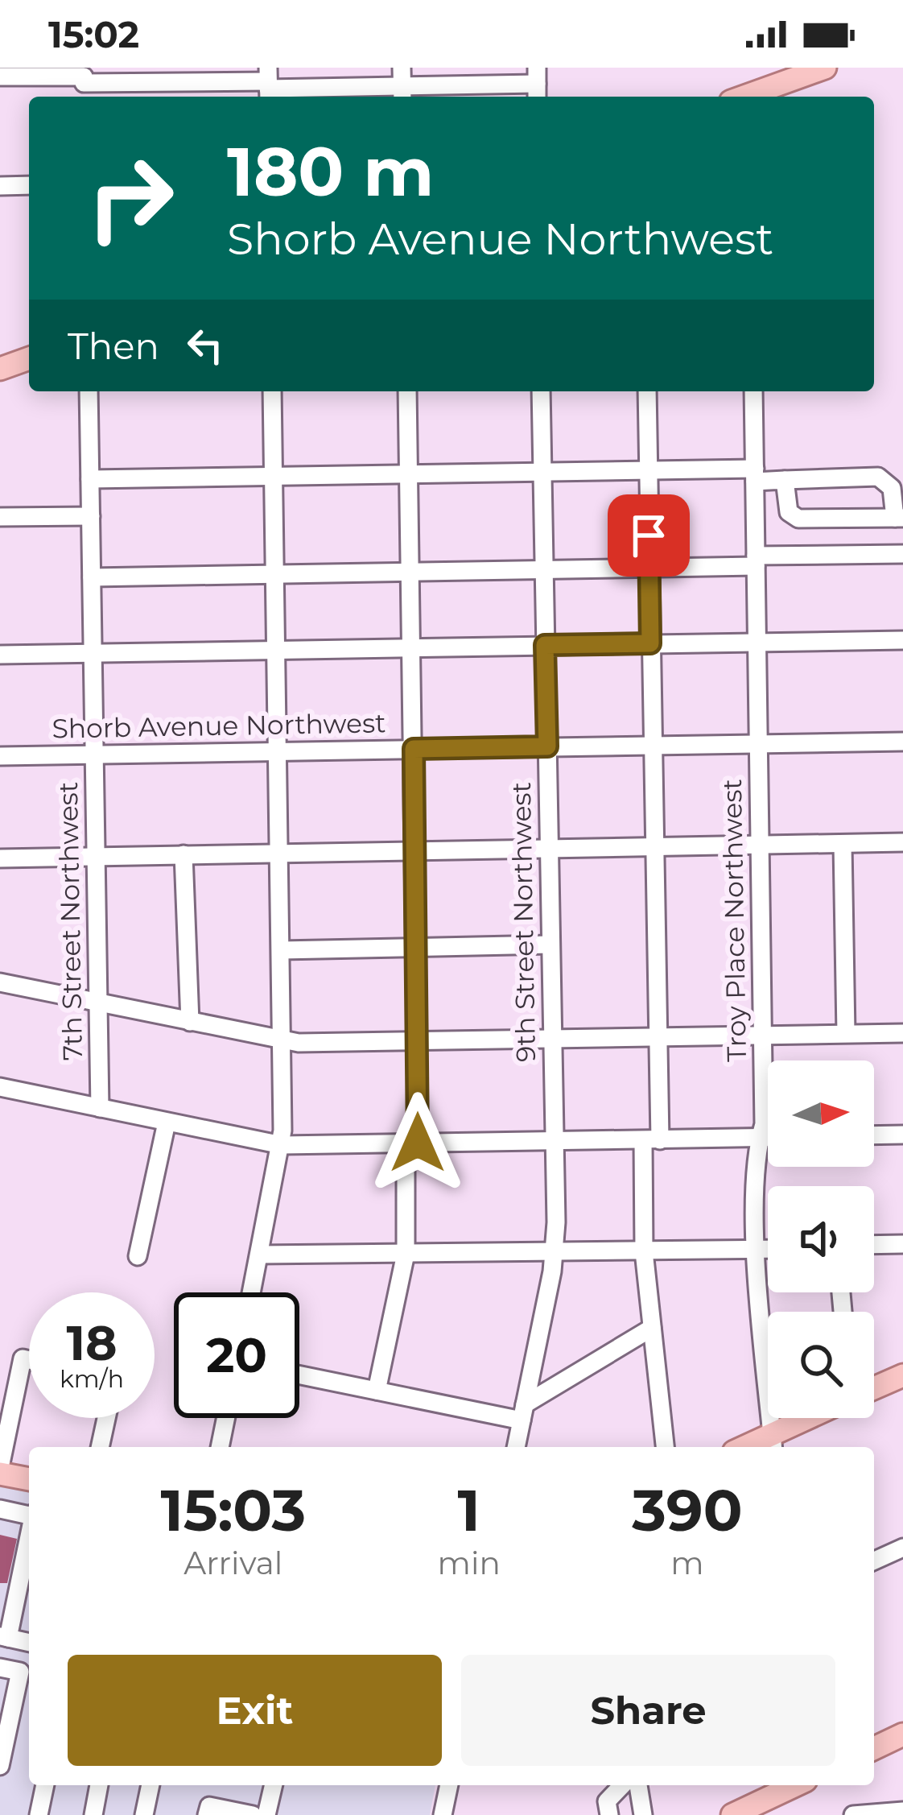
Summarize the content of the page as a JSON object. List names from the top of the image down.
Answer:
{
  "streets": {
    "street": [
      "Shorb Avenue Northwest",
      "Troy Place Northwest",
      "7th Street Northwest",
      "9th Street Northwest"
    ]
  },
  "crossings": [
    ["Shorb Avenue Northwest", "Troy Place Northwest"],
    ["Shorb Avenue Northwest", "7th Street Northwest"],
    ["Shorb Avenue Northwest", "9th Street Northwest"]
  ],
  "north": "right",
  "page": {
    "status": "15:02",
    "turn": ["180 m", "Shorb Avenue Northwest"],
    "then": "Then",
    "speed": "18 km/h",
    "limit": "20",
    "eta": [
      "15:03",
      "Arrival",
      "1",
      "min",
      "390",
      "m"
    ],
    "buttons": ["Exit", "Share"]
  }
}
